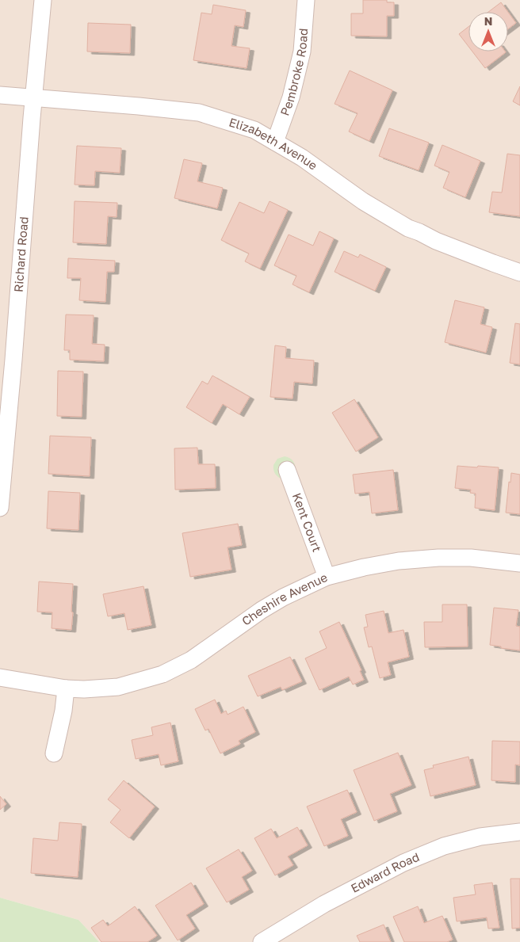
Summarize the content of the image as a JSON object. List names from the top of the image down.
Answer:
{
  "streets": {
    "street": [
      "Pembroke Road",
      "Elizabeth Avenue",
      "Richard Road",
      "Kent Court",
      "Cheshire Avenue",
      "Edward Road"
    ]
  },
  "crossings": [
    ["Pembroke Road", "Elizabeth Avenue"],
    ["Elizabeth Avenue", "Richard Road"],
    ["Kent Court", "Cheshire Avenue"]
  ],
  "north": "top"
}
